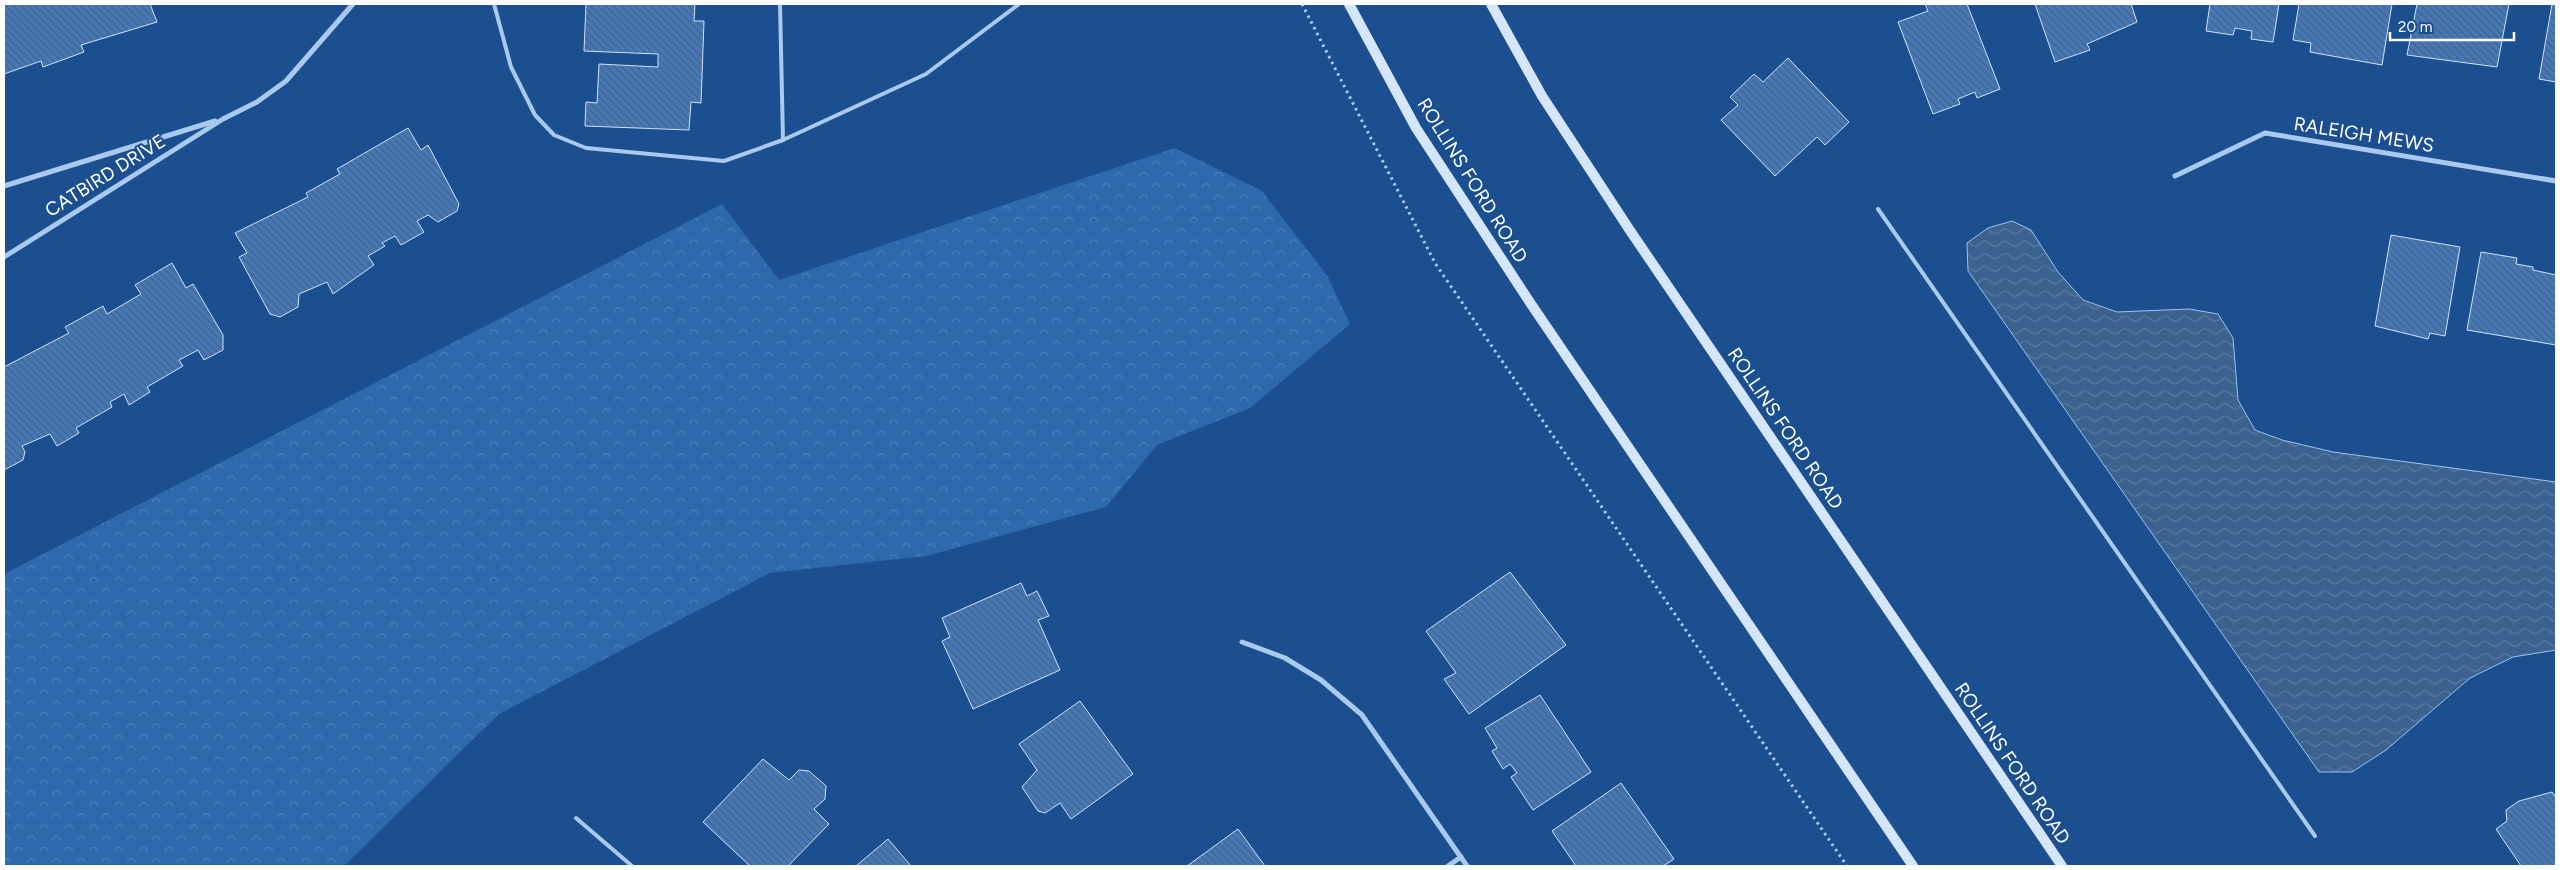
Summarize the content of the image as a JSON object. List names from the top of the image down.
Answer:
{
  "streets": {
    "main road": ["ROLLINS FORD ROAD"],
    "street": ["RALEIGH MEWS", "CATBIRD DRIVE"]
  },
  "scale_bar": "20 m"
}
